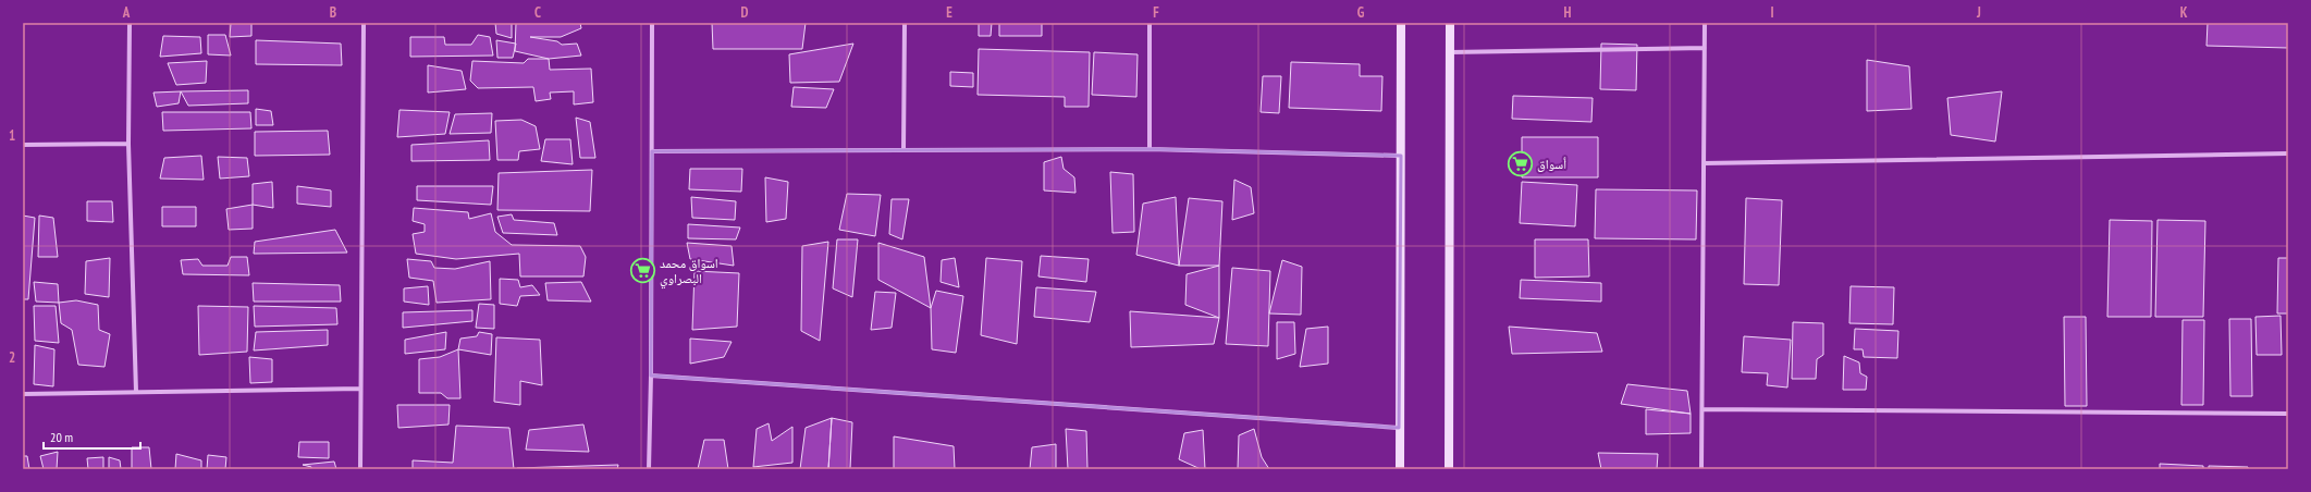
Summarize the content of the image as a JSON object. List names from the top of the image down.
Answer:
{
  "places": {
    "supermarket": ["أسواق", "اسواق محمد البصراوي"]
  },
  "scale_bar": "20 m",
  "grid": {
    "columns": [
      "A",
      "B",
      "C",
      "D",
      "E",
      "F",
      "G",
      "H",
      "I",
      "J",
      "K"
    ],
    "rows": ["1", "2"]
  }
}
